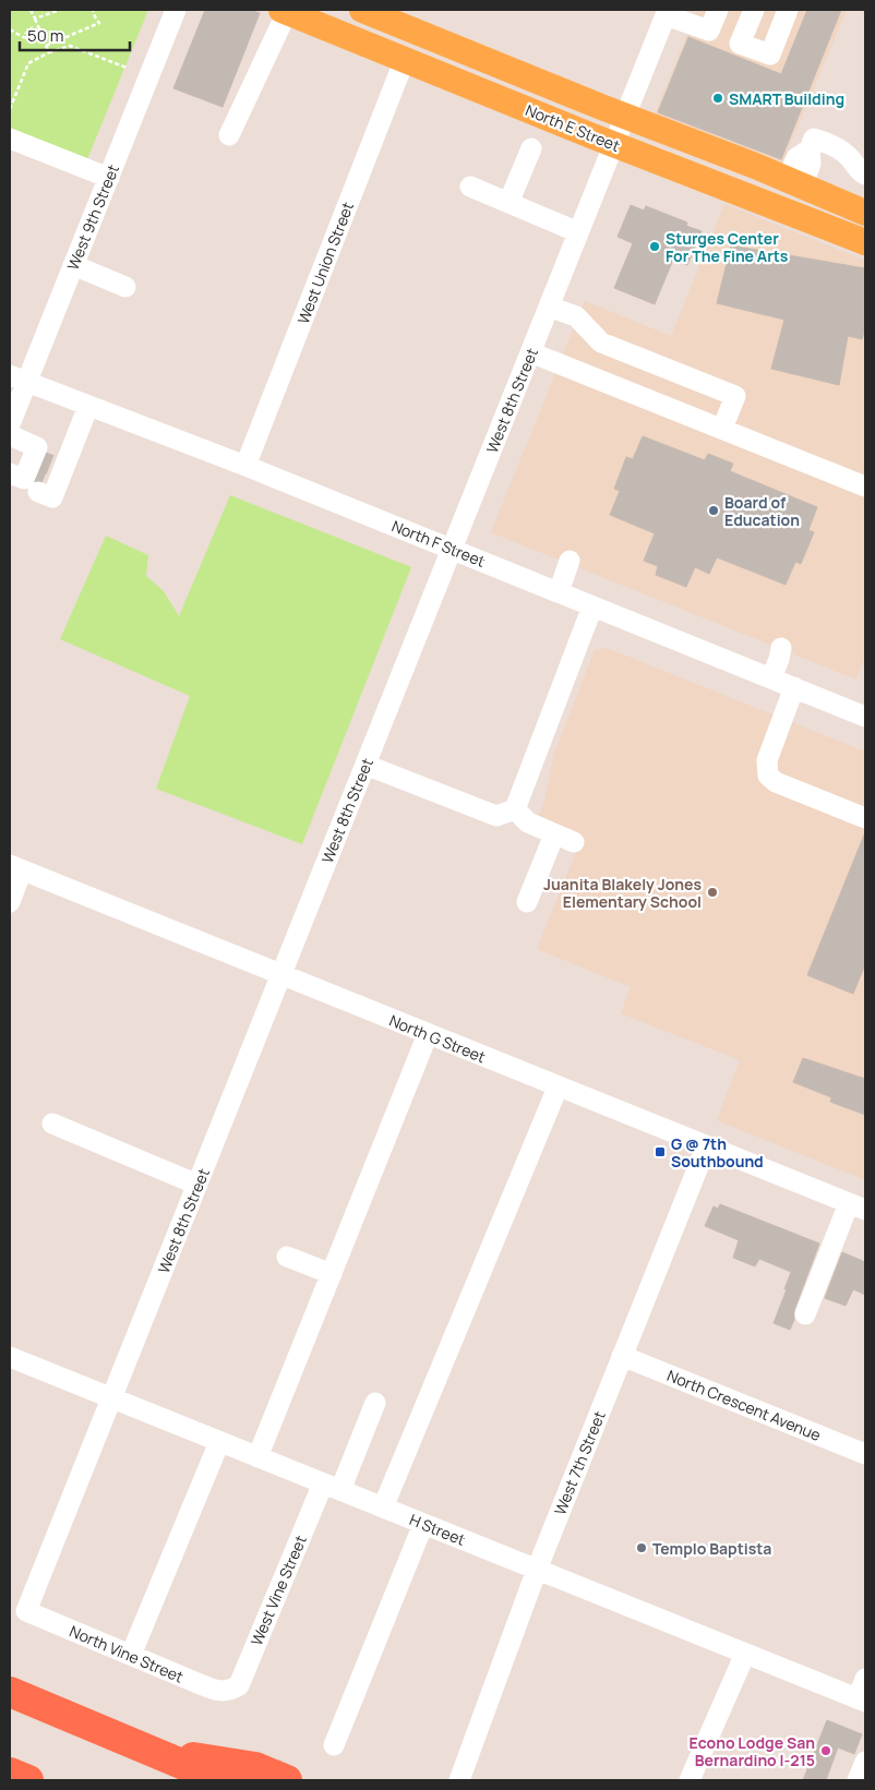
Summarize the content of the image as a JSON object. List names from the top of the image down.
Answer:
{
  "streets": {
    "main road": ["North E Street"],
    "street": [
      "West 9th Street",
      "West Union Street",
      "West 8th Street",
      "North F Street",
      "North G Street",
      "North Crescent Avenue",
      "West 7th Street",
      "H Street",
      "West Vine Street",
      "North Vine Street"
    ]
  },
  "crossings": [
    ["North E Street", "West Union Street"],
    ["North E Street", "West 8th Street"],
    ["West 9th Street", "North F Street"],
    ["West Union Street", "North F Street"],
    ["West 8th Street", "North F Street"],
    ["West 8th Street", "North G Street"],
    ["West 8th Street", "H Street"],
    ["West 8th Street", "North Vine Street"],
    ["North G Street", "West 7th Street"],
    ["North Crescent Avenue", "West 7th Street"],
    ["West 7th Street", "H Street"],
    ["H Street", "West Vine Street"],
    ["West Vine Street", "North Vine Street"]
  ],
  "places": {
    "other": [
      "SMART Building",
      "Sturges Center For The Fine Arts",
      "Board of Education",
      "Juanita Blakely Jones Elementary School",
      "Templo Baptista",
      "Econo Lodge San Bernardino I-215"
    ],
    "transit": ["G @ 7th Southbound"]
  },
  "scale_bar": "50 m"
}
